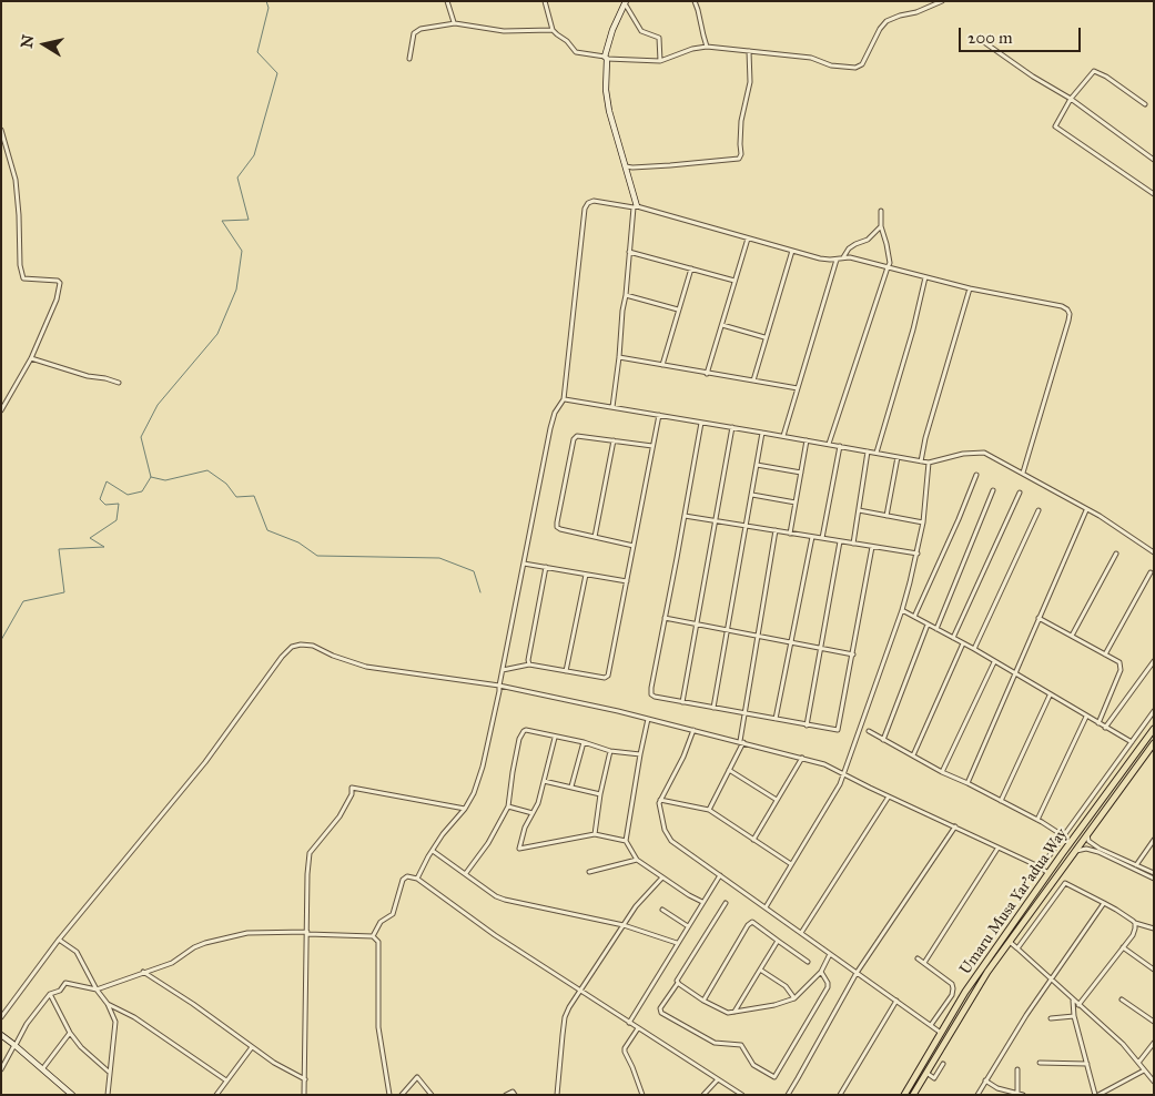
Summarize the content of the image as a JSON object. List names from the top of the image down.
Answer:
{
  "streets": {
    "main road": ["Umaru Musa Yar'adua Way"]
  },
  "scale_bar": "200 m",
  "north": "left"
}
